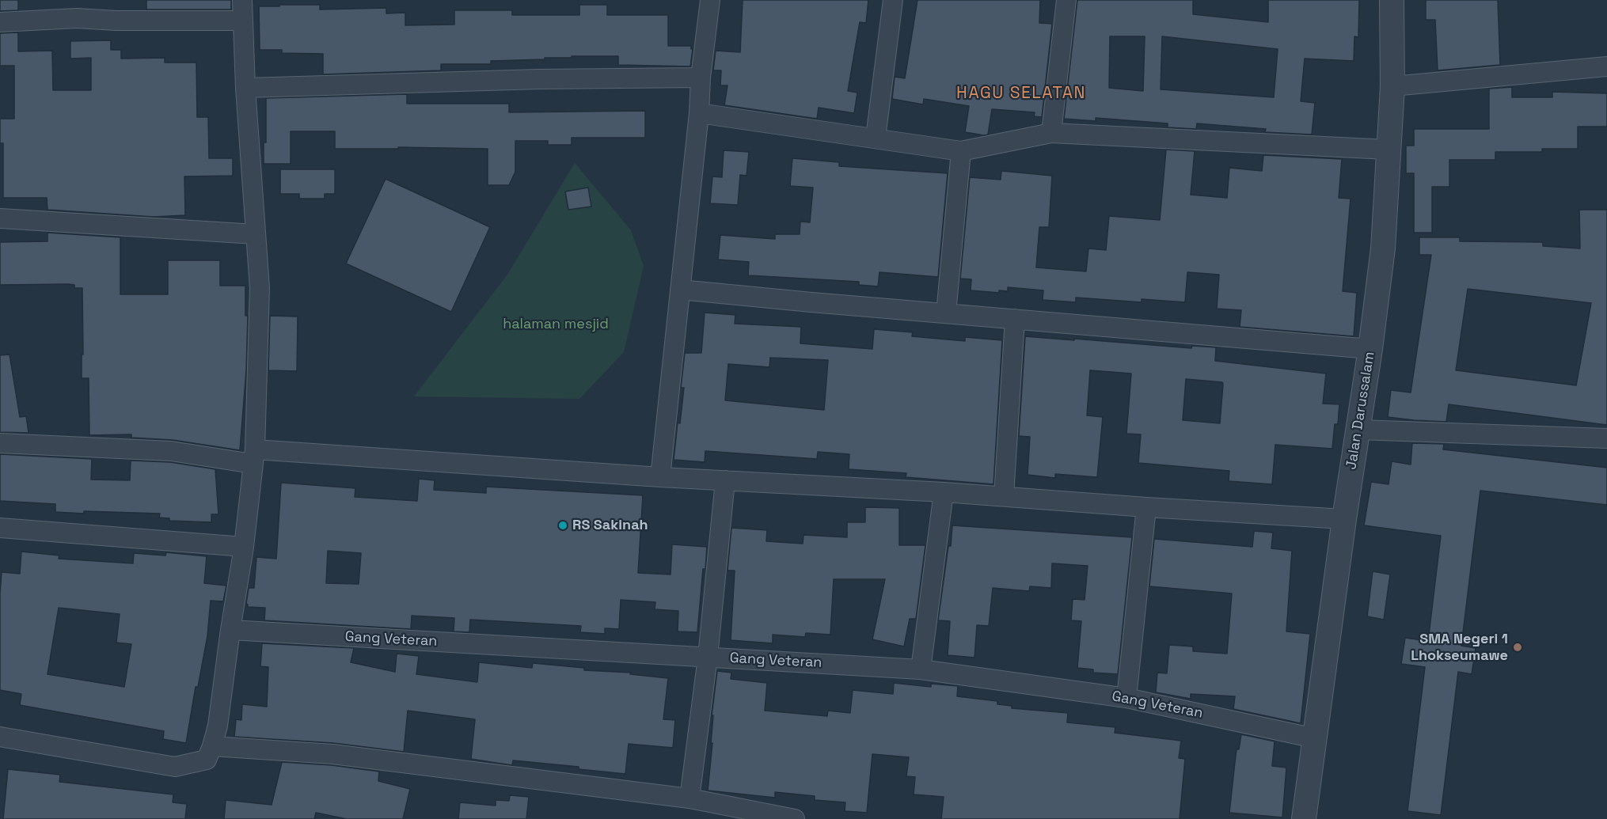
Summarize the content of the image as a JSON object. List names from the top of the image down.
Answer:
{
  "streets": {
    "street": ["Jalan Darussalam", "Gang Veteran"]
  },
  "crossings": [
    ["Jalan Darussalam", "Gang Veteran"]
  ],
  "districts": ["HAGU SELATAN"],
  "parks": ["halaman mesjid"],
  "places": ["RS Sakinah", "SMA Negeri 1 Lhokseumawe"]
}
